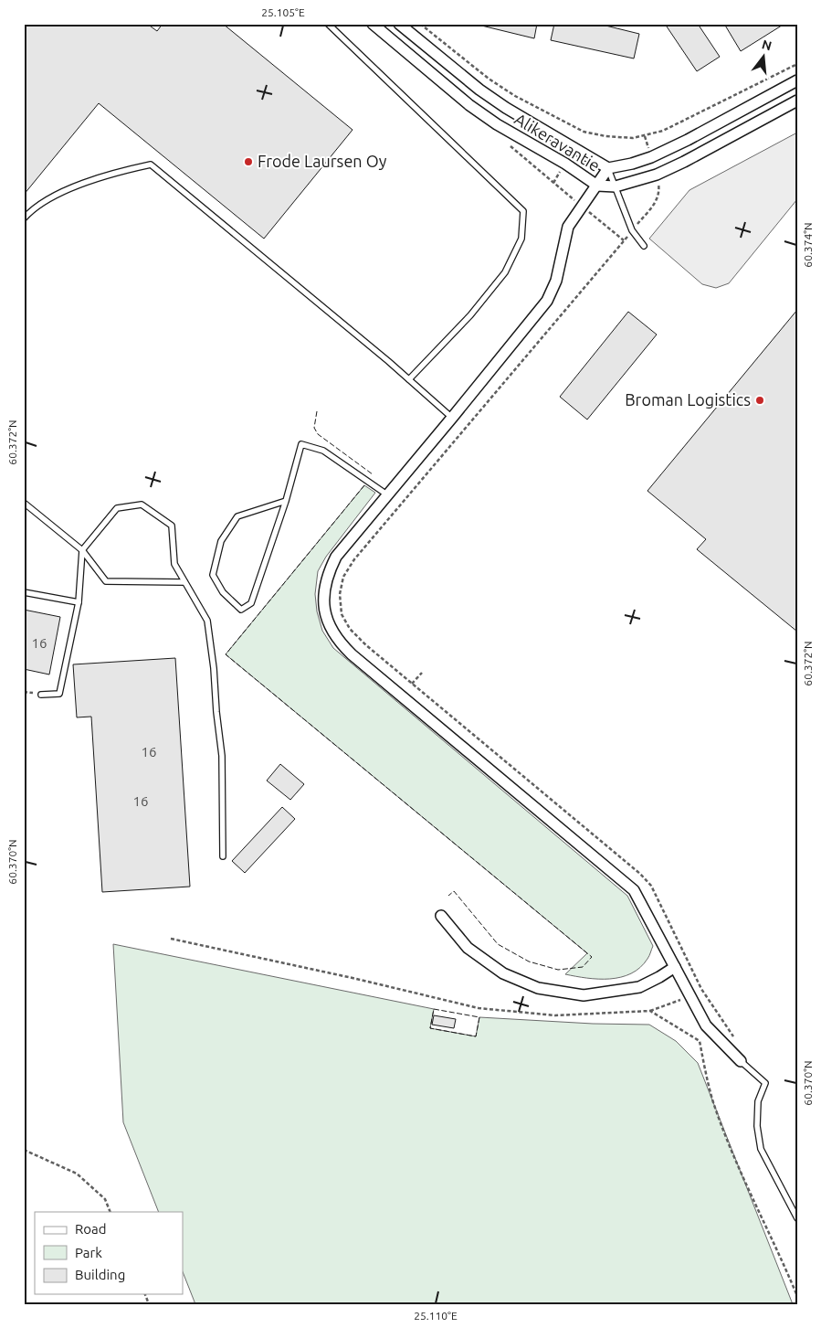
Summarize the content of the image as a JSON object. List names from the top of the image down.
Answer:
{
  "streets": {
    "street": ["Alikeravantie"]
  },
  "places": ["Frode Laursen Oy", "Broman Logistics"],
  "house_numbers": ["16", "16", "16"],
  "legend": ["Road", "Park", "Building"],
  "north": "top",
  "coordinates": [
    "25.105°E",
    "60.374°N",
    "60.372°N",
    "60.370°N",
    "25.110°E"
  ]
}
